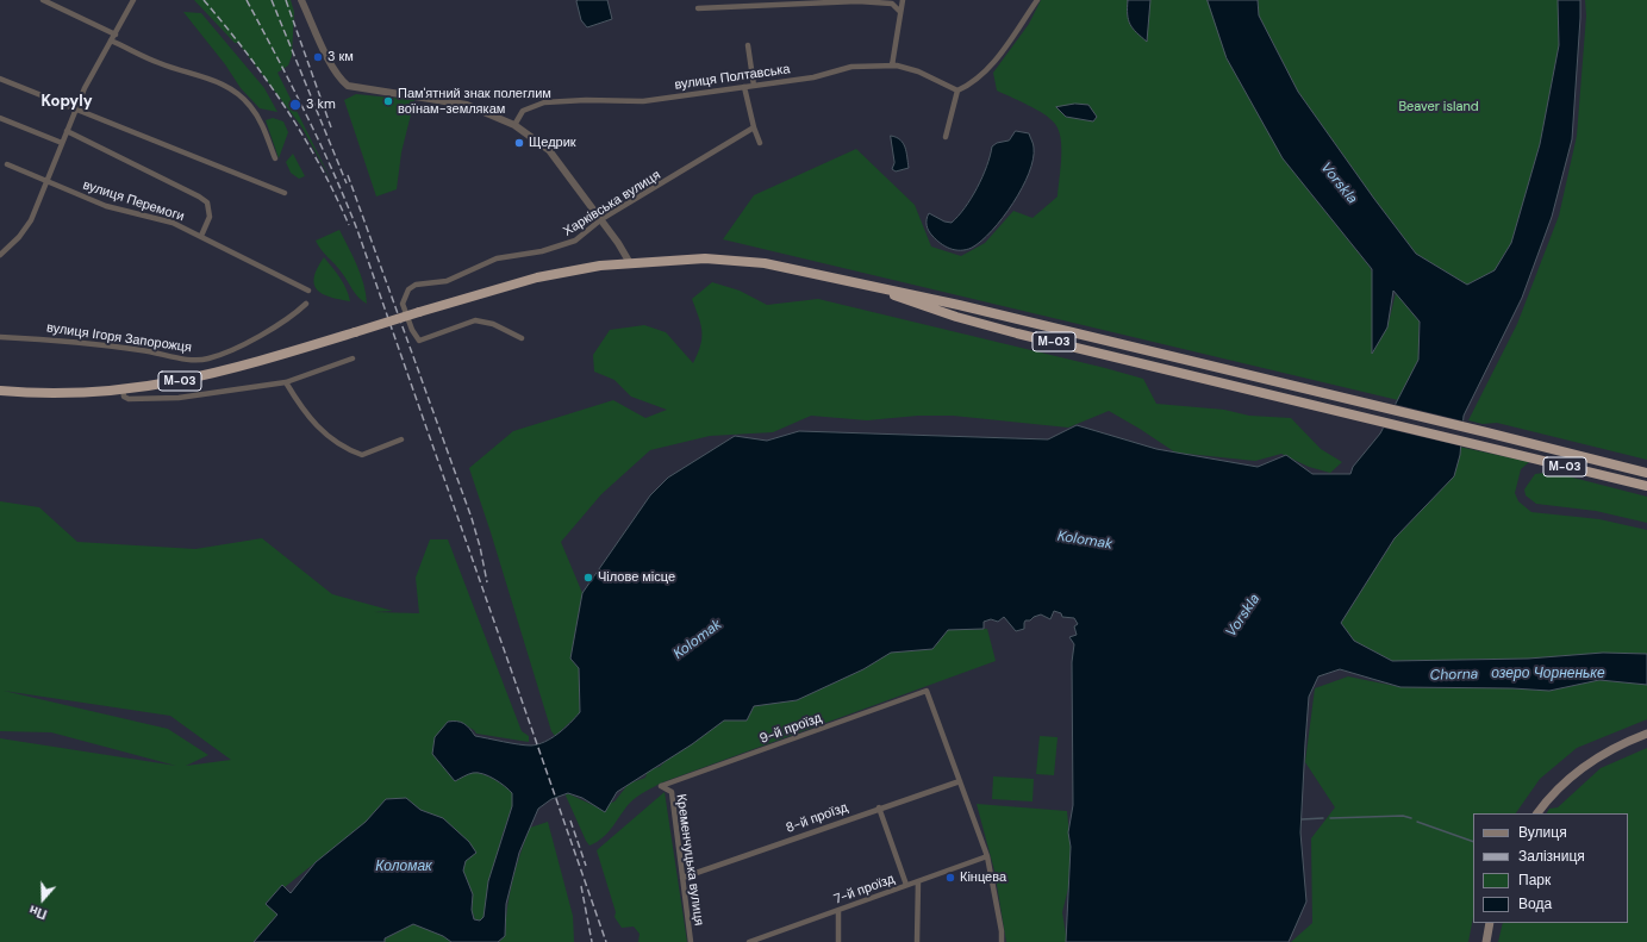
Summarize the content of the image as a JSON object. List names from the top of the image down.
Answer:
{
  "streets": {
    "highway": ["М-03"],
    "street": [
      "вулиця Полтавська",
      "вулиця Перемоги",
      "Харківська вулиця",
      "вулиця Ігоря Запорожця",
      "9-й проїзд",
      "8-й проїзд",
      "Кременчуцька вулиця",
      "7-й проїзд"
    ]
  },
  "crossings": [
    ["9-й проїзд", "8-й проїзд"],
    ["9-й проїзд", "Кременчуцька вулиця"],
    ["8-й проїзд", "Кременчуцька вулиця"]
  ],
  "districts": ["Kopyly"],
  "water": [
    "Vorskla",
    "Kolomak",
    "озеро Чорненьке",
    "Chorna",
    "Коломак"
  ],
  "parks": ["Beaver island"],
  "places": [
    "3 км",
    "Пам'ятний знак полеглим воїнам-землякам",
    "3 km",
    "Щедрик",
    "Чілове місце",
    "Кінцева"
  ],
  "legend": [
    "Вулиця",
    "Залізниця",
    "Парк",
    "Вода"
  ],
  "north": "bottom"
}
